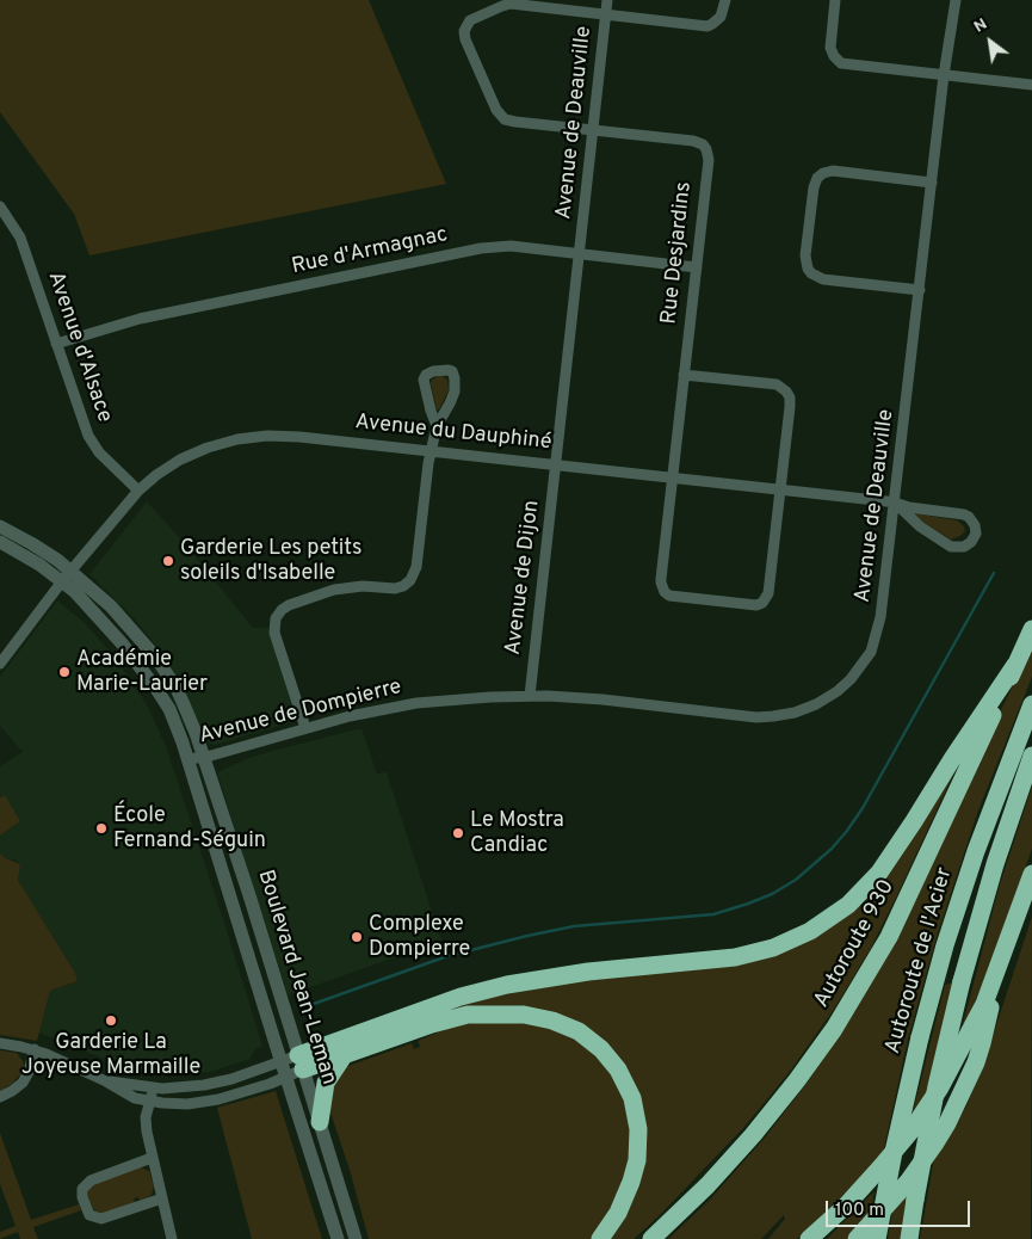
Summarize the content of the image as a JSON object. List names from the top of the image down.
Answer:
{
  "streets": {
    "highway": ["Autoroute 930", "Autoroute de l'Acier"],
    "street": [
      "Avenue de Deauville",
      "Rue d'Armagnac",
      "Rue Desjardins",
      "Avenue d'Alsace",
      "Avenue du Dauphiné",
      "Avenue de Dijon",
      "Avenue de Dompierre",
      "Boulevard Jean-Leman"
    ]
  },
  "crossings": [
    ["Avenue de Deauville", "Rue d'Armagnac"],
    ["Avenue de Deauville", "Rue Desjardins"],
    ["Avenue de Deauville", "Avenue du Dauphiné"],
    ["Avenue de Deauville", "Avenue de Dijon"],
    ["Avenue de Deauville", "Avenue de Dompierre"],
    ["Rue d'Armagnac", "Rue Desjardins"],
    ["Rue d'Armagnac", "Avenue d'Alsace"],
    ["Rue Desjardins", "Avenue du Dauphiné"],
    ["Avenue d'Alsace", "Avenue du Dauphiné"],
    ["Avenue du Dauphiné", "Avenue de Dijon"],
    ["Avenue du Dauphiné", "Boulevard Jean-Leman"],
    ["Avenue de Dijon", "Avenue de Dompierre"],
    ["Avenue de Dompierre", "Boulevard Jean-Leman"]
  ],
  "places": [
    "Garderie Les petits soleils d'Isabelle",
    "Académie Marie-Laurier",
    "École Fernand-Séguin",
    "Le Mostra Candiac",
    "Complexe Dompierre",
    "Garderie La Joyeuse Marmaille"
  ],
  "scale_bar": "100 m",
  "north": "top left"
}
